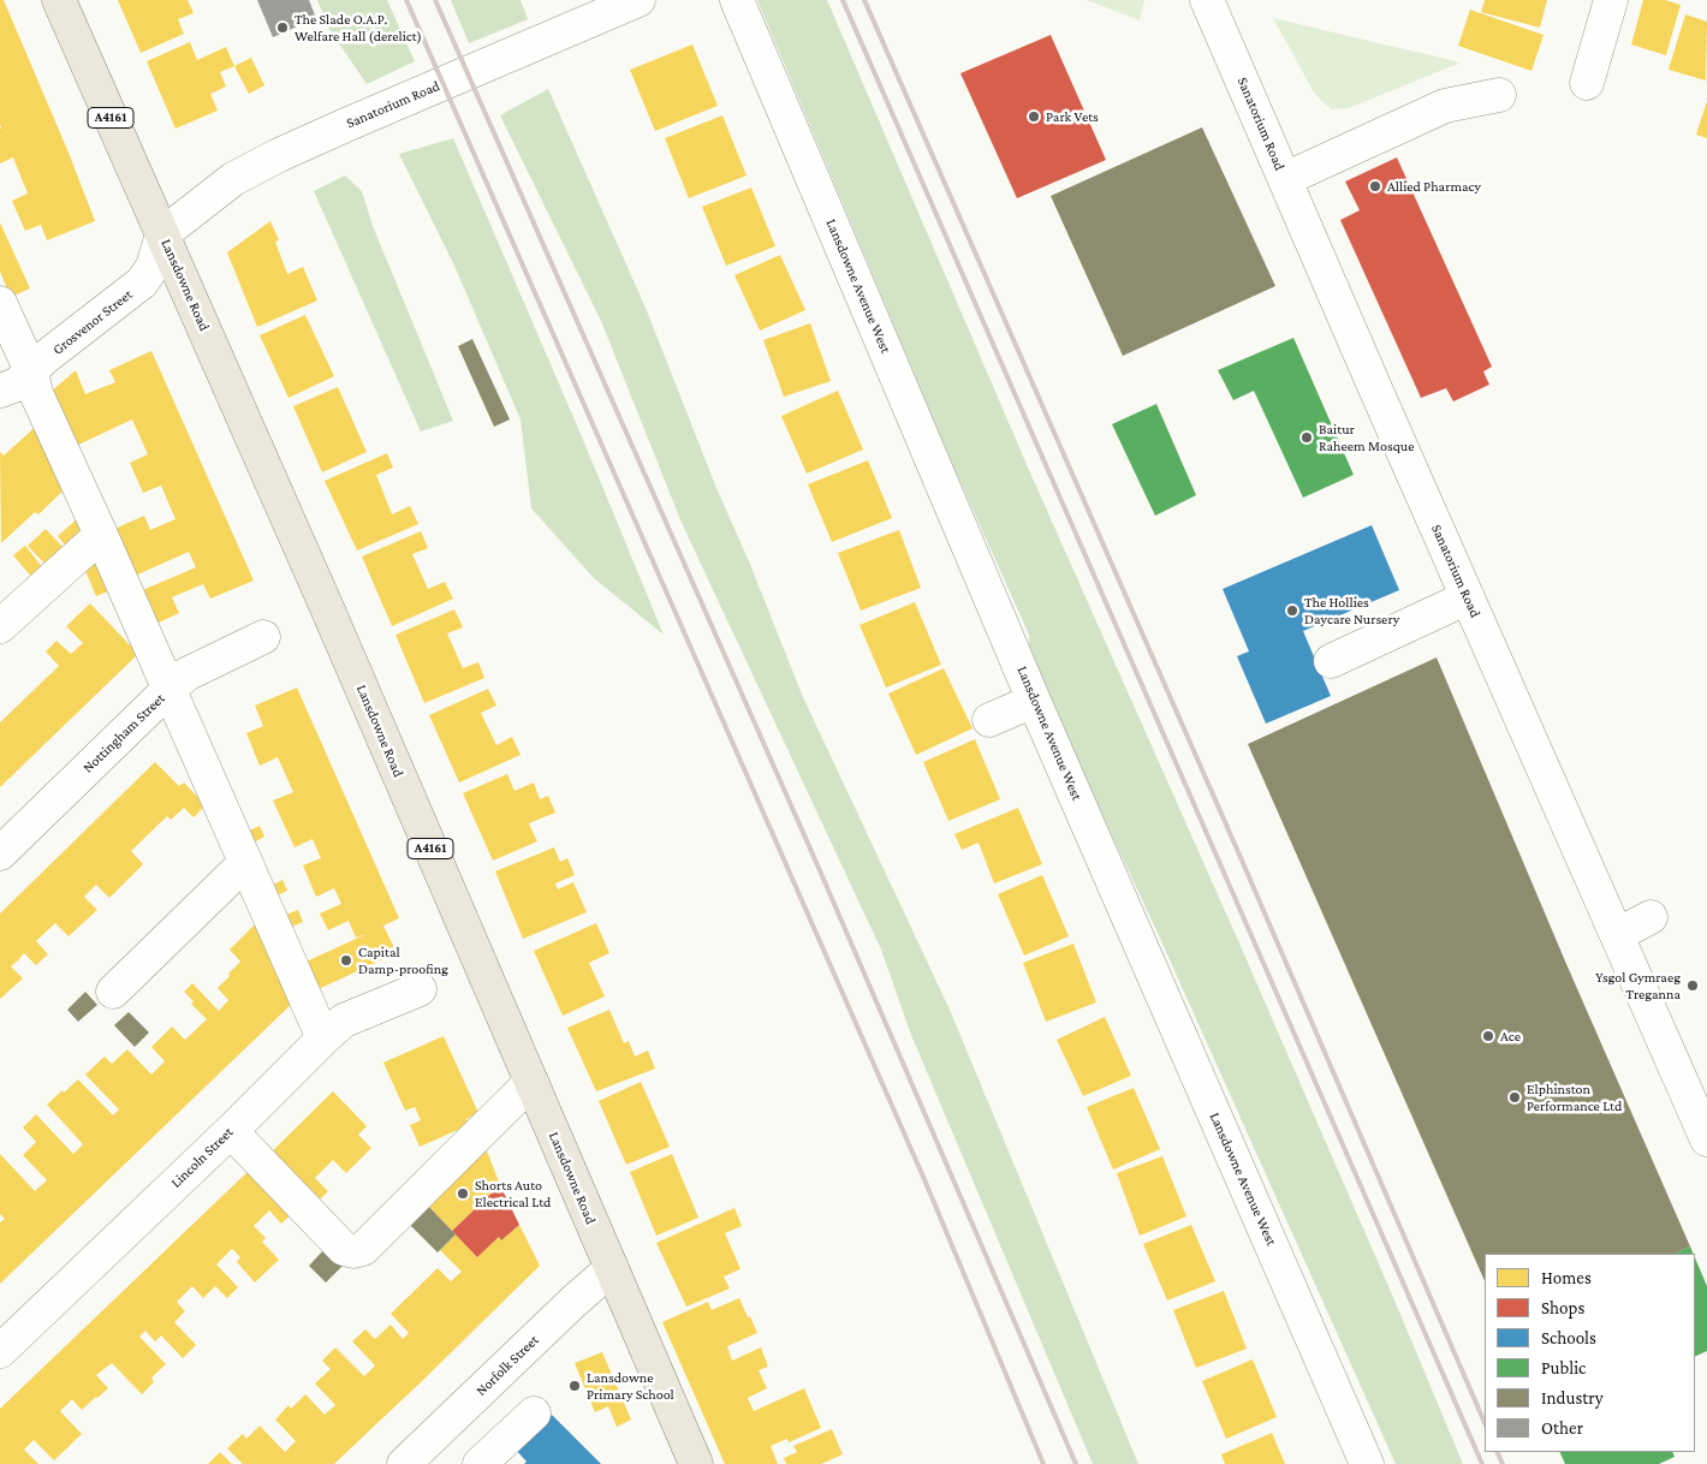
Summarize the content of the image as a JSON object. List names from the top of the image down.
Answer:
{
  "streets": {
    "main road": ["A4161", "Lansdowne Road"],
    "street": [
      "Sanatorium Road",
      "Lansdowne Avenue West",
      "Grosvenor Street",
      "Nottingham Street",
      "Lincoln Street",
      "Norfolk Street"
    ]
  },
  "crossings": [
    ["Sanatorium Road", "Lansdowne Road"],
    ["Sanatorium Road", "Grosvenor Street"],
    ["Lansdowne Road", "Grosvenor Street"],
    ["Lansdowne Road", "Norfolk Street"]
  ],
  "places": [
    "The Slade O.A.P. Welfare Hall (derelict)",
    "Park Vets",
    "Allied Pharmacy",
    "Baitur Raheem Mosque",
    "The Hollies Daycare Nursery",
    "Capital Damp-proofing",
    "Ysgol Gymraeg Treganna",
    "Ace",
    "Elphinston Performance Ltd",
    "Shorts Auto Electrical Ltd",
    "Lansdowne Primary School"
  ],
  "legend": [
    "Homes",
    "Shops",
    "Schools",
    "Public",
    "Industry",
    "Other"
  ]
}
